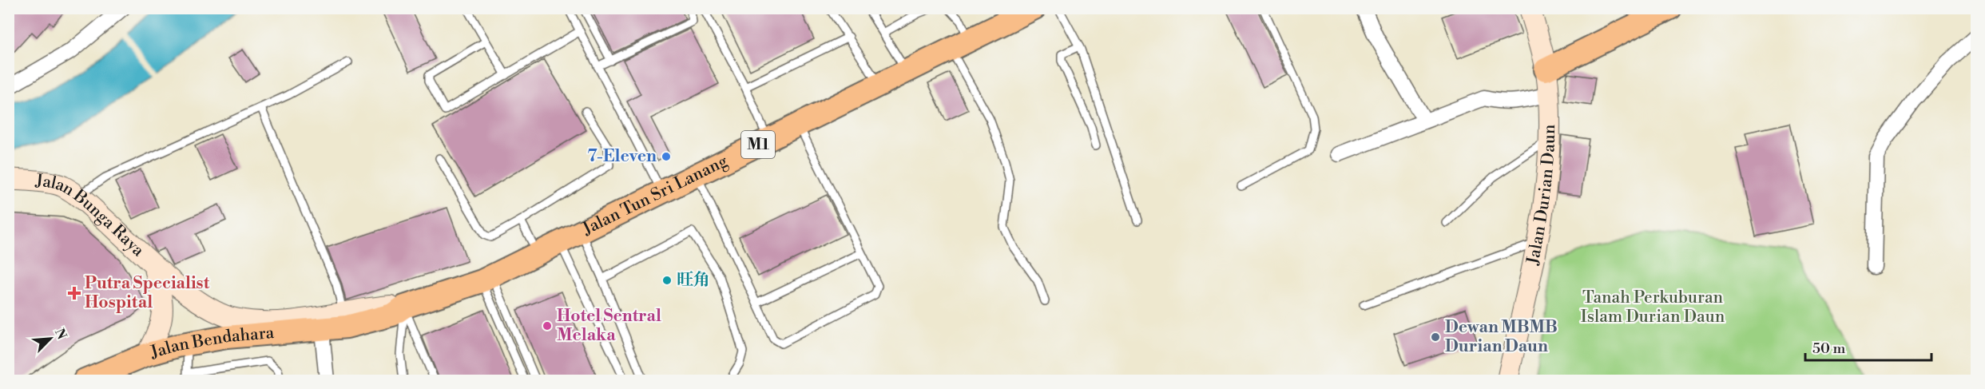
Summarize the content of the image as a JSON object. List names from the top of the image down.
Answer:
{
  "streets": {
    "main road": ["M1", "Jalan Tun Sri Lanang", "Jalan Bendahara"],
    "street": ["Jalan Durian Daun", "Jalan Bunga Raya"]
  },
  "crossings": [
    ["Jalan Tun Sri Lanang", "Jalan Bendahara"],
    ["Jalan Bunga Raya", "Jalan Bendahara"]
  ],
  "parks": ["Tanah Perkuburan Islam Durian Daun"],
  "places": {
    "other": [
      "7-Eleven",
      "旺角",
      "Hotel Sentral Melaka",
      "Dewan MBMB Durian Daun"
    ],
    "health": ["Putra Specialist Hospital"]
  },
  "scale_bar": "50 m",
  "north": "top right"
}
